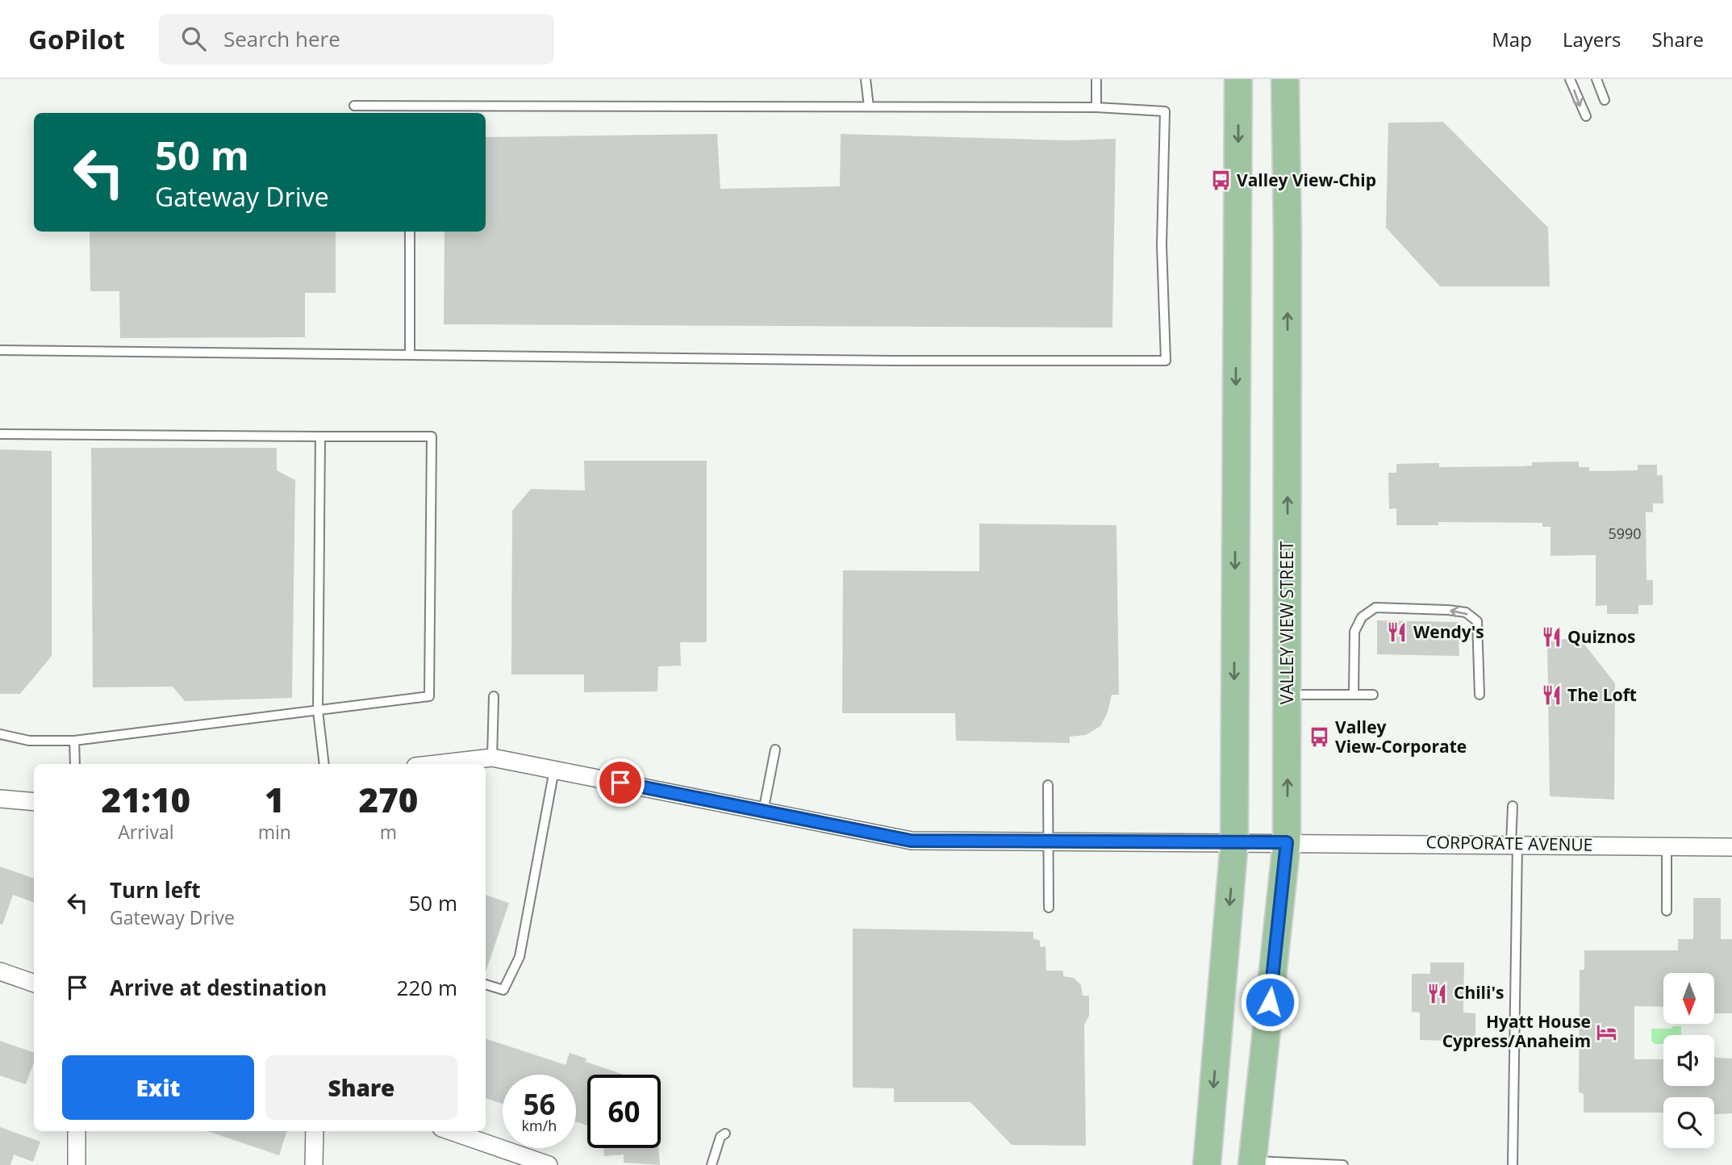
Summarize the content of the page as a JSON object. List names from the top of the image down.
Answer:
{
  "streets": {
    "main road": ["VALLEY VIEW STREET"],
    "street": ["CORPORATE AVENUE"]
  },
  "crossings": [
    ["VALLEY VIEW STREET", "CORPORATE AVENUE"]
  ],
  "places": {
    "bus stop": ["Valley View-Chip", "Valley View-Corporate"],
    "restaurant": [
      "Wendy's",
      "Quiznos",
      "The Loft",
      "Chili's"
    ],
    "hotel": ["Hyatt House Cypress/Anaheim"]
  },
  "house_numbers": ["5990"],
  "north": "bottom",
  "page": {
    "header": "GoPilot",
    "search": "Search here",
    "nav": ["Map", "Layers", "Share"],
    "turn": ["50 m", "Gateway Drive"],
    "eta": [
      "21:10",
      "Arrival",
      "1",
      "min",
      "270",
      "m"
    ],
    "list": [
      {
        "name": "Turn left",
        "note": "Gateway Drive",
        "value": "50 m"
      },
      {
        "name": "Arrive at destination",
        "value": "220 m"
      }
    ],
    "buttons": ["Exit", "Share"],
    "speed": "56 km/h",
    "limit": "60"
  }
}
